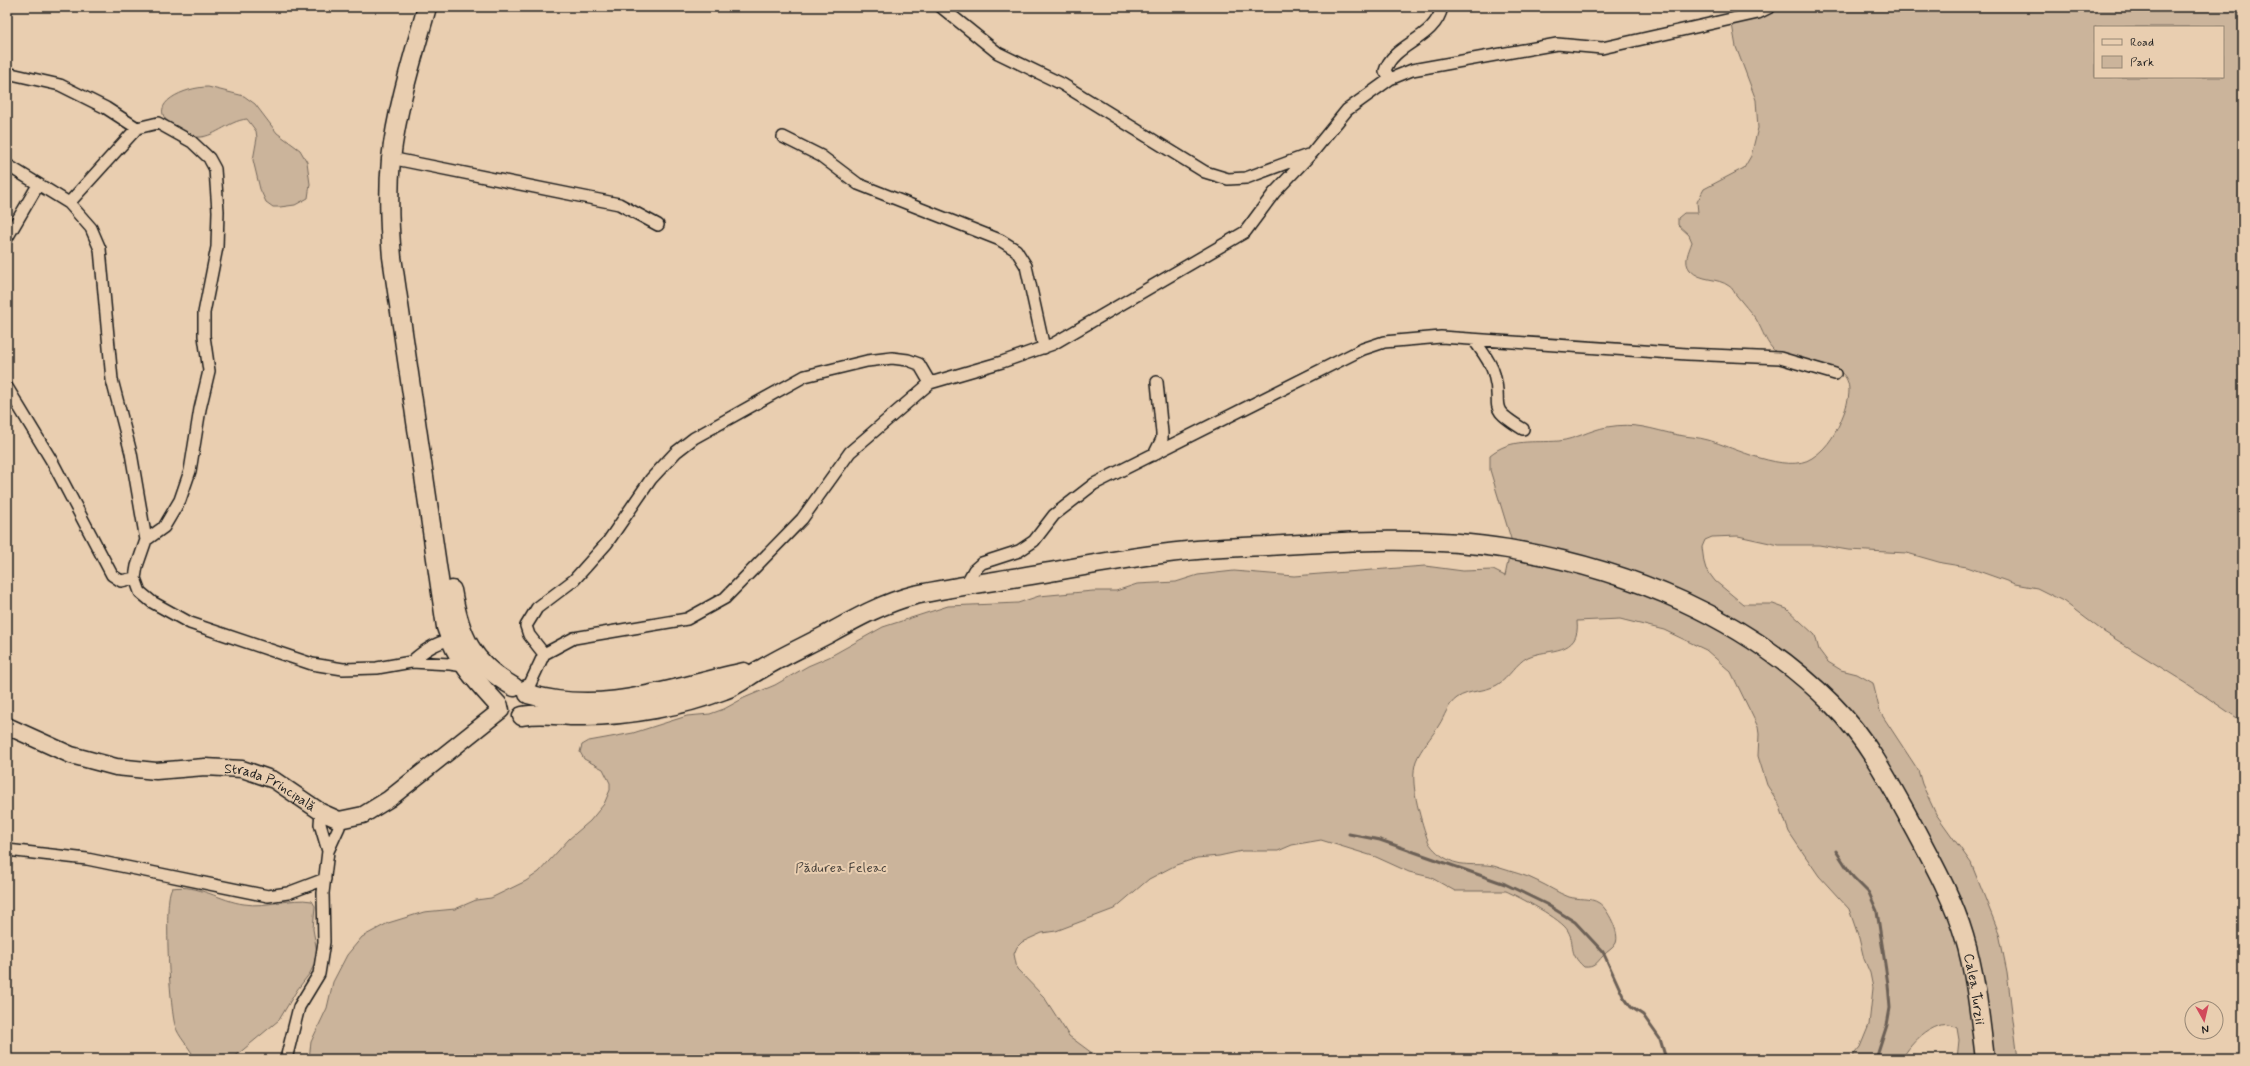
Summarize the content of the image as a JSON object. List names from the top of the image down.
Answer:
{
  "streets": {
    "main road": ["Calea Turzii"],
    "street": ["Strada Principală"]
  },
  "parks": ["Pădurea Feleac"],
  "legend": ["Road", "Park"],
  "north": "bottom"
}
